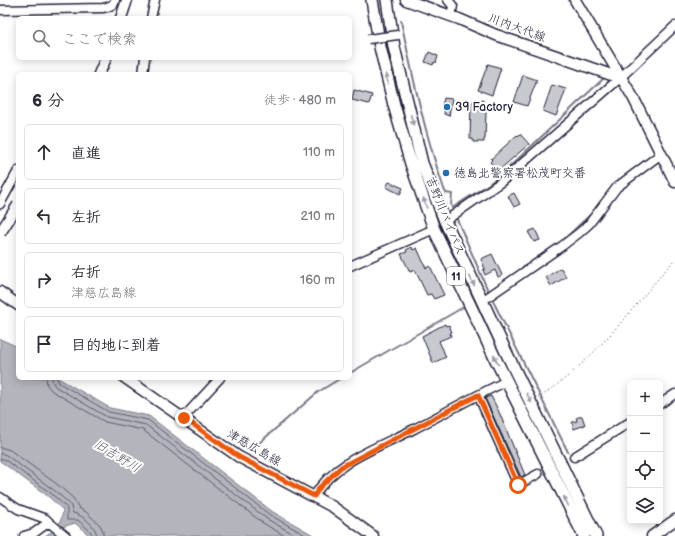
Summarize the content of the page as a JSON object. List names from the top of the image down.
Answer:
{
  "streets": {
    "highway": ["吉野川バイパス", "11"],
    "main road": ["川内大代線", "津慈広島線"]
  },
  "water": ["旧吉野川"],
  "places": ["39 Factory", "徳島北警察署松茂町交番"],
  "page": {
    "search": "ここで検索",
    "heading": ["6 分", "徒歩 · 480 m"],
    "list": [
      ["直進", "110 m"],
      ["左折", "210 m"],
      ["右折", "津慈広島線", "160 m"],
      "目的地に到着"
    ],
    "map_buttons": ["+", "−"]
  }
}
